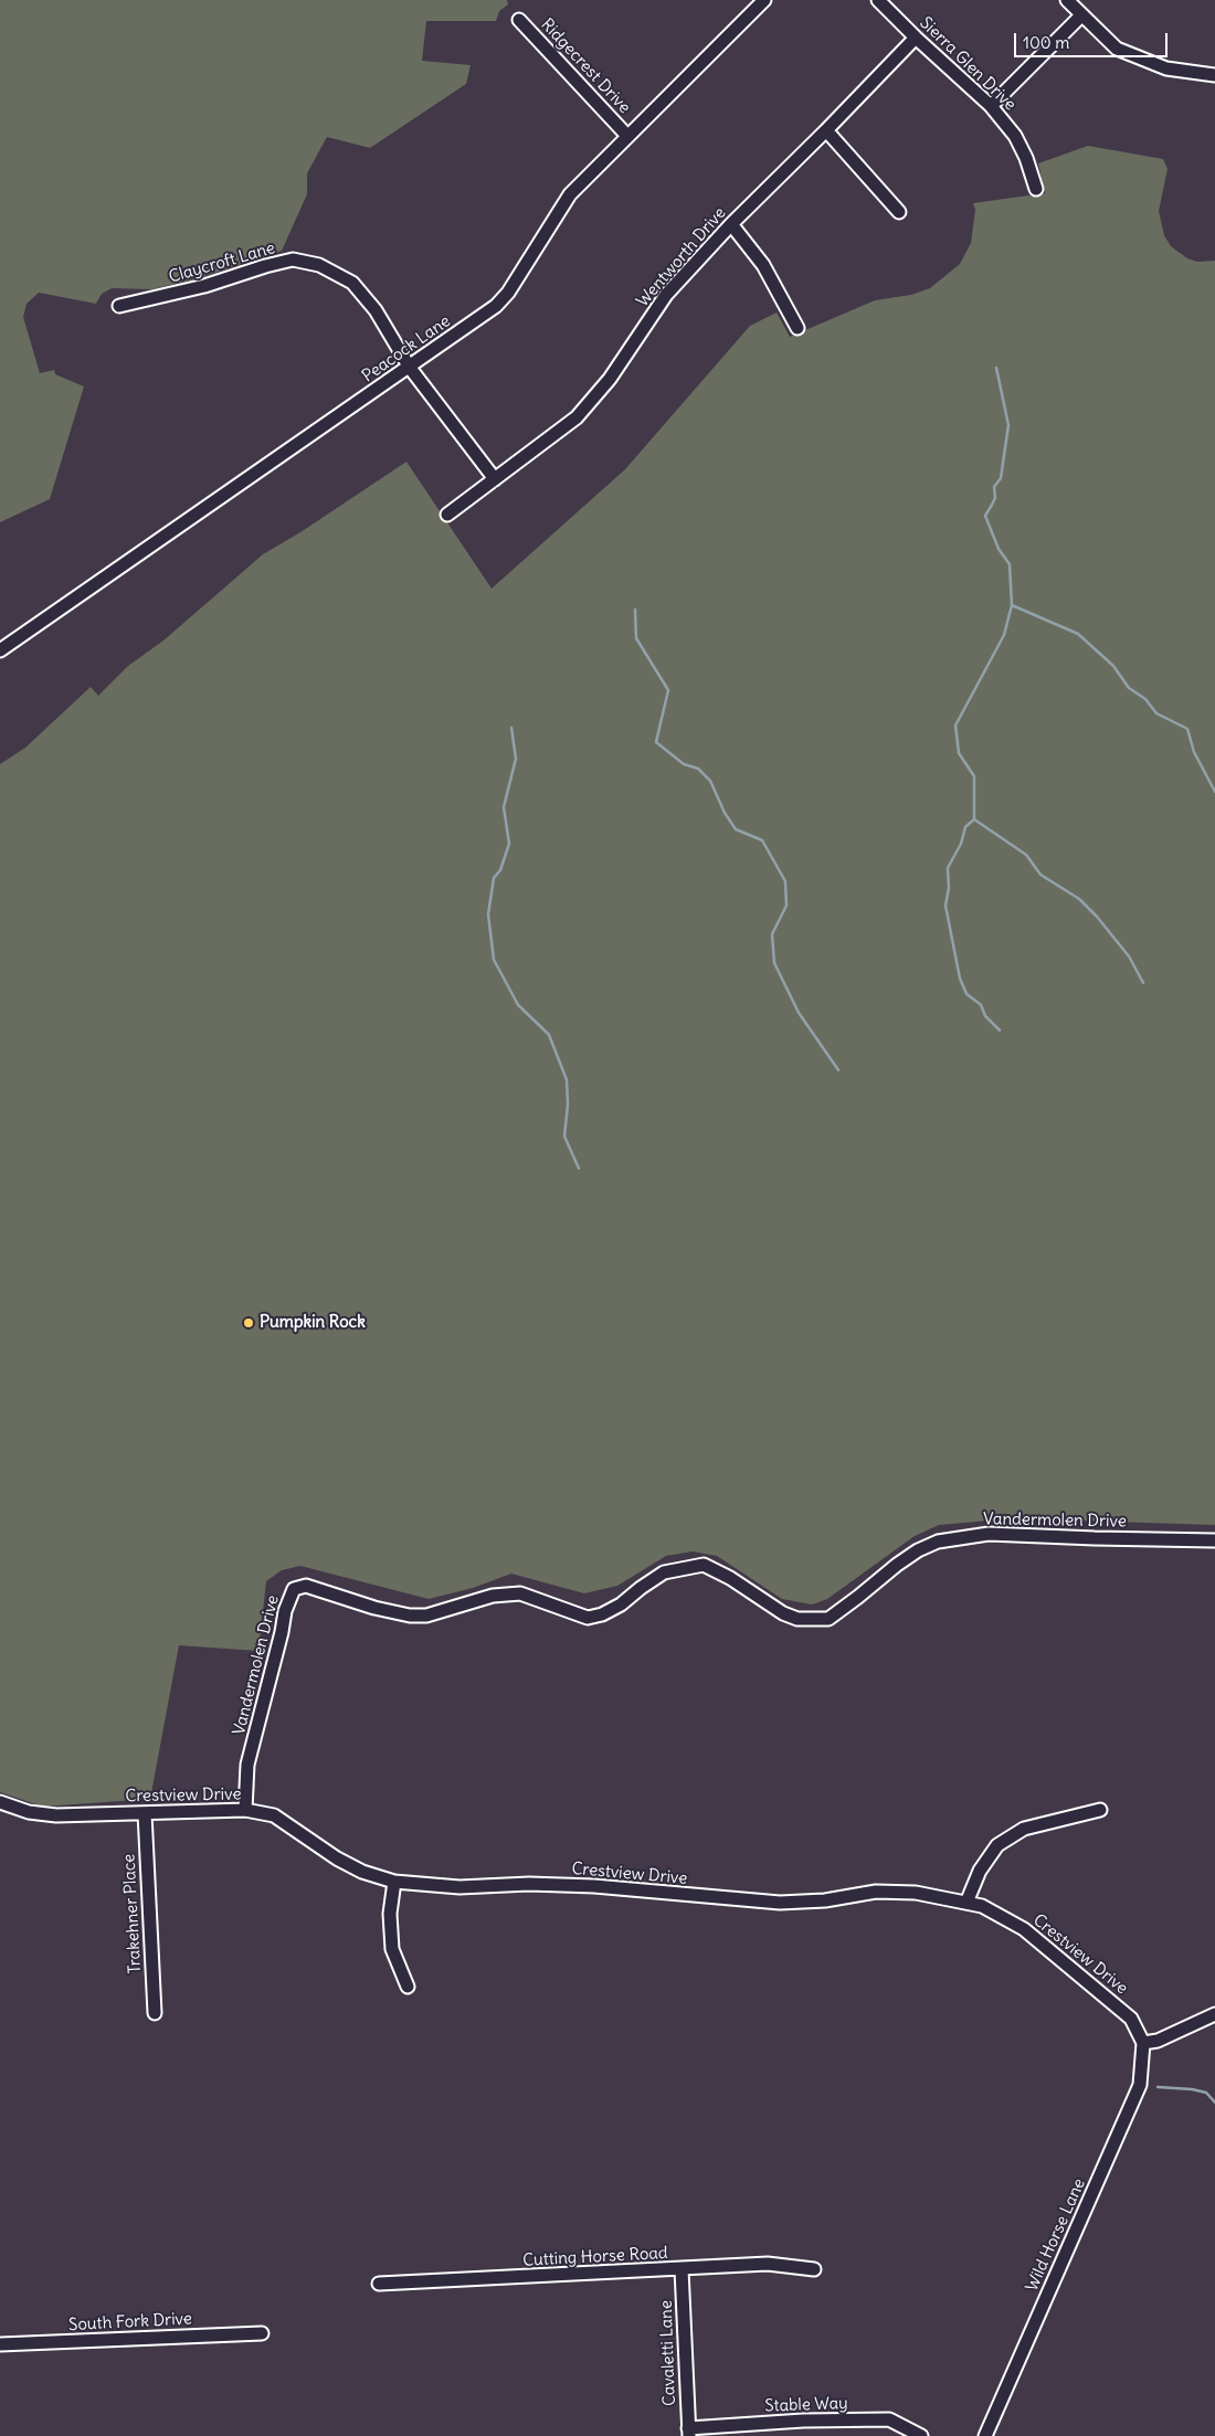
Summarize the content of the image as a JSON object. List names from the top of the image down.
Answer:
{
  "streets": {
    "street": [
      "Sierra Glen Drive",
      "Ridgecrest Drive",
      "Wentworth Drive",
      "Claycroft Lane",
      "Peacock Lane",
      "Vandermolen Drive",
      "Crestview Drive",
      "Trakehner Place",
      "Wild Horse Lane",
      "Cutting Horse Road",
      "South Fork Drive",
      "Cavaletti Lane",
      "Stable Way"
    ]
  },
  "crossings": [
    ["Sierra Glen Drive", "Wentworth Drive"],
    ["Ridgecrest Drive", "Peacock Lane"],
    ["Wentworth Drive", "Claycroft Lane"],
    ["Claycroft Lane", "Peacock Lane"],
    ["Vandermolen Drive", "Crestview Drive"],
    ["Crestview Drive", "Trakehner Place"],
    ["Crestview Drive", "Wild Horse Lane"],
    ["Cutting Horse Road", "Cavaletti Lane"],
    ["Cavaletti Lane", "Stable Way"]
  ],
  "places": ["Pumpkin Rock"],
  "scale_bar": "100 m"
}
